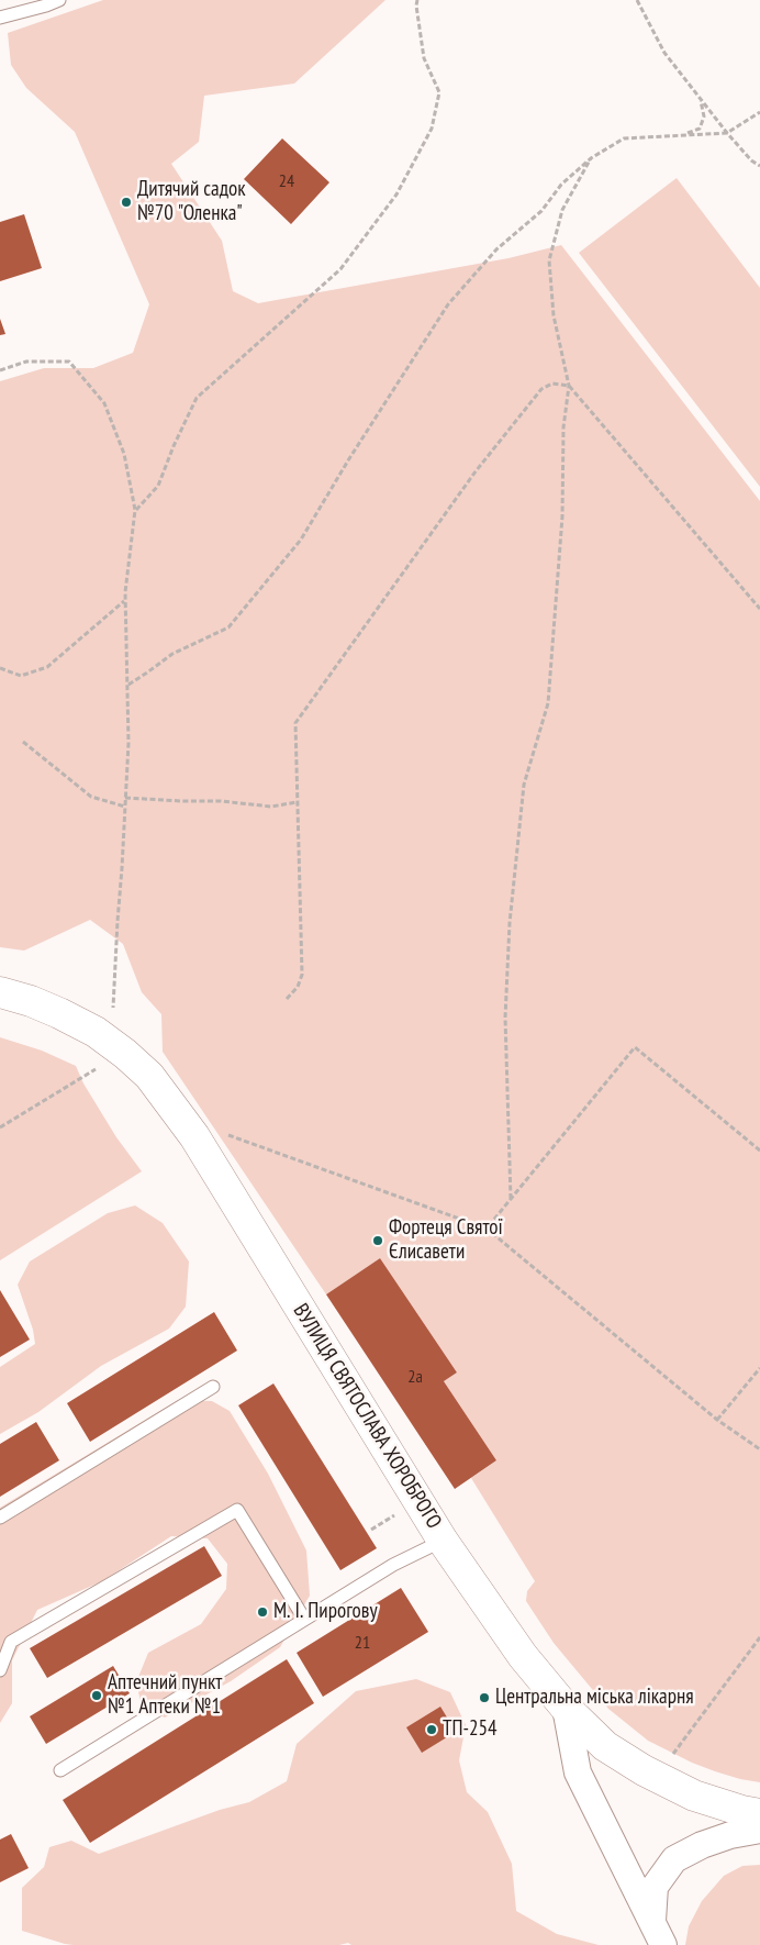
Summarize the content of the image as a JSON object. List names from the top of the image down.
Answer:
{
  "streets": {
    "main road": ["ВУЛИЦЯ СВЯТОСЛАВА ХОРОБРОГО"]
  },
  "places": [
    "Дитячий садок №70 \"Оленка\"",
    "Фортеця Святої Єлисавети",
    "М. І. Пирогову",
    "Аптечний пункт №1 Аптеки №1",
    "Центральна міська лікарня",
    "ТП-254"
  ],
  "house_numbers": ["24", "2а", "21"]
}
